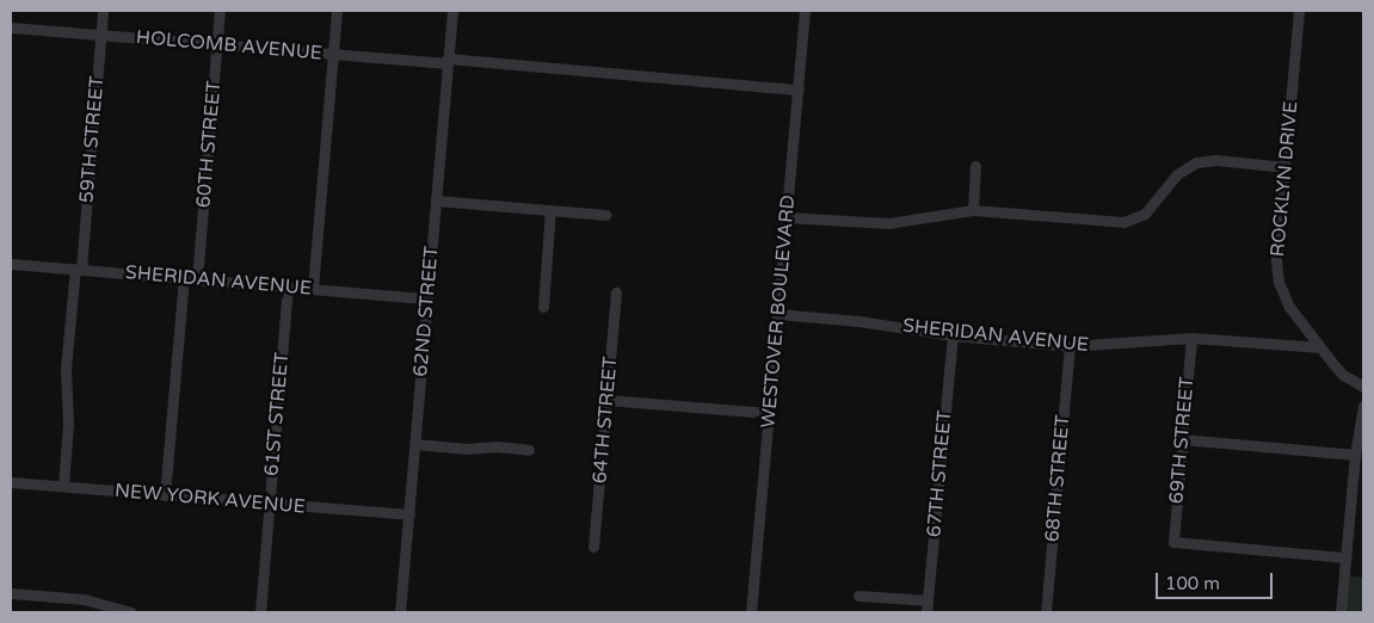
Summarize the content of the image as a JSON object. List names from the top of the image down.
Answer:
{
  "streets": {
    "street": [
      "HOLCOMB AVENUE",
      "59TH STREET",
      "60TH STREET",
      "ROCKLYN DRIVE",
      "SHERIDAN AVENUE",
      "62ND STREET",
      "WESTOVER BOULEVARD",
      "61ST STREET",
      "64TH STREET",
      "69TH STREET",
      "67TH STREET",
      "68TH STREET",
      "NEW YORK AVENUE"
    ]
  },
  "crossings": [
    ["HOLCOMB AVENUE", "59TH STREET"],
    ["HOLCOMB AVENUE", "60TH STREET"],
    ["HOLCOMB AVENUE", "62ND STREET"],
    ["HOLCOMB AVENUE", "WESTOVER BOULEVARD"],
    ["59TH STREET", "SHERIDAN AVENUE"],
    ["59TH STREET", "NEW YORK AVENUE"],
    ["60TH STREET", "SHERIDAN AVENUE"],
    ["ROCKLYN DRIVE", "SHERIDAN AVENUE"],
    ["SHERIDAN AVENUE", "62ND STREET"],
    ["SHERIDAN AVENUE", "WESTOVER BOULEVARD"],
    ["SHERIDAN AVENUE", "61ST STREET"],
    ["SHERIDAN AVENUE", "69TH STREET"],
    ["SHERIDAN AVENUE", "67TH STREET"],
    ["SHERIDAN AVENUE", "68TH STREET"],
    ["62ND STREET", "NEW YORK AVENUE"],
    ["61ST STREET", "NEW YORK AVENUE"]
  ],
  "scale_bar": "100 m"
}
